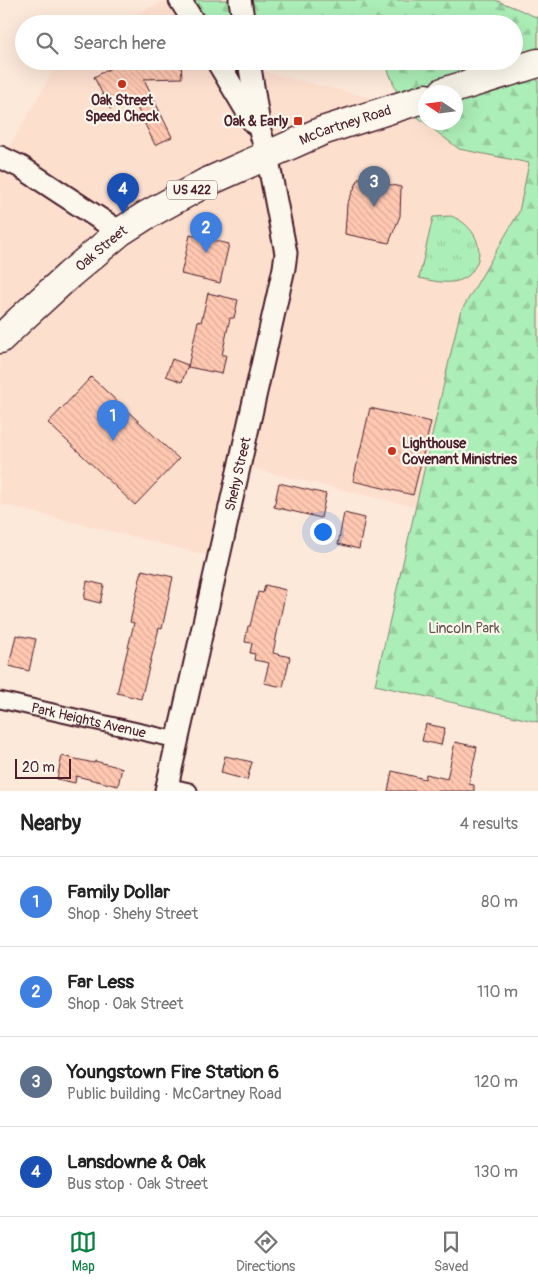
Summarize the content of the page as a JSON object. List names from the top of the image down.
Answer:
{
  "streets": {
    "highway": ["McCartney Road", "US 422", "Oak Street"],
    "street": ["Shehy Street", "Park Heights Avenue"]
  },
  "crossings": [
    ["McCartney Road", "Oak Street"],
    ["McCartney Road", "Shehy Street"],
    ["Oak Street", "Shehy Street"],
    ["Shehy Street", "Park Heights Avenue"]
  ],
  "parks": ["Lincoln Park"],
  "places": {
    "other": ["Oak Street Speed Check", "Lighthouse Covenant Ministries"],
    "transit": ["Oak & Early"]
  },
  "scale_bar": "20 m",
  "north": "left",
  "page": {
    "search": "Search here",
    "pins": [
      "3",
      "4",
      "2",
      "1"
    ],
    "scale": "20 m",
    "heading": ["Nearby", "4 results"],
    "list": [
      {
        "mark": "1",
        "name": "Family Dollar",
        "note": "Shop · Shehy Street",
        "value": "80 m"
      },
      {
        "mark": "2",
        "name": "Far Less",
        "note": "Shop · Oak Street",
        "value": "110 m"
      },
      {
        "mark": "3",
        "name": "Youngstown Fire Station 6",
        "note": "Public building · McCartney Road",
        "value": "120 m"
      },
      {
        "mark": "4",
        "name": "Lansdowne & Oak",
        "note": "Bus stop · Oak Street",
        "value": "130 m"
      }
    ],
    "nav": ["Map", "Directions", "Saved"]
  }
}
